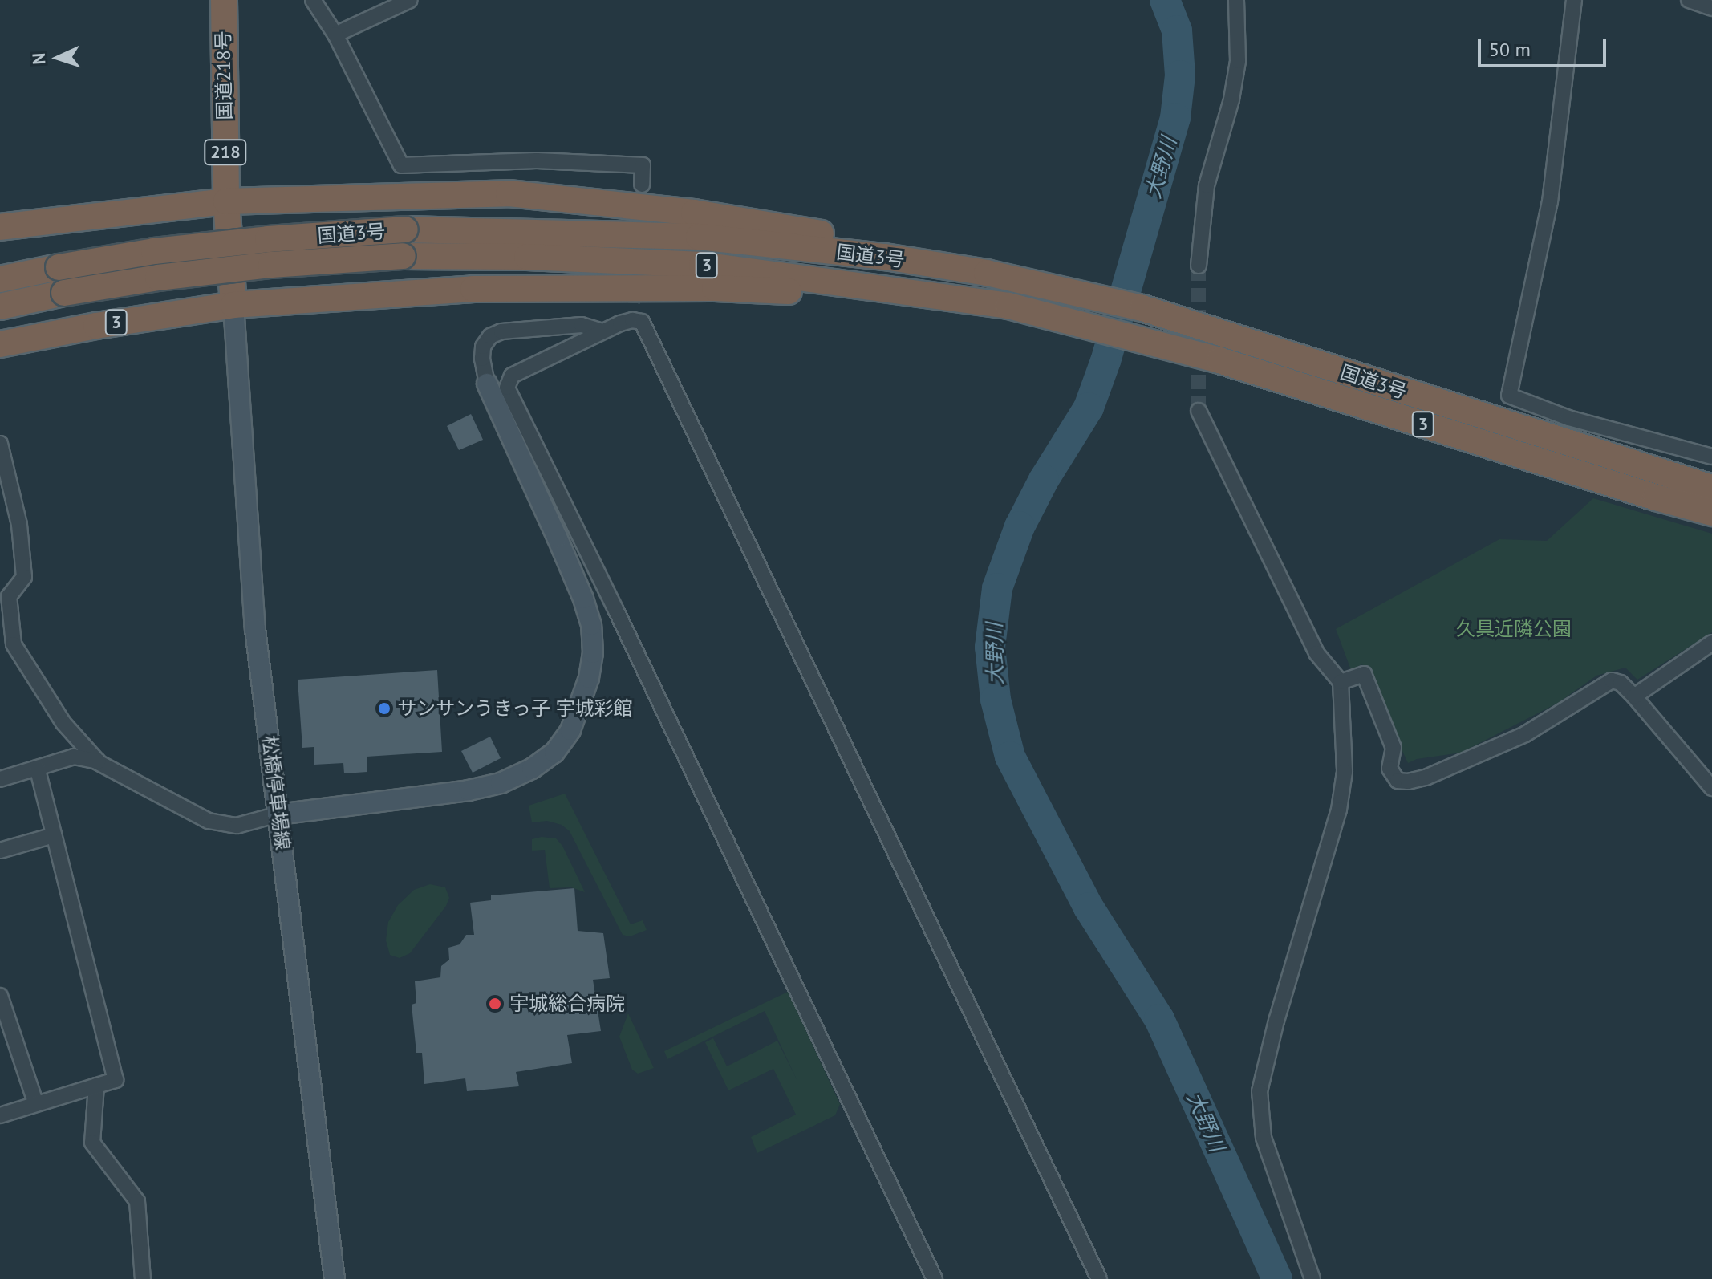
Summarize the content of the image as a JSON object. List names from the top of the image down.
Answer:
{
  "streets": {
    "highway": [
      "国道218号",
      "218",
      "国道3号",
      "3"
    ],
    "main road": ["松橋停車場線"]
  },
  "crossings": [
    ["国道218号", "3"],
    ["国道218号", "松橋停車場線"],
    ["3", "松橋停車場線"]
  ],
  "water": ["大野川"],
  "parks": ["久具近隣公園"],
  "places": ["サンサンうきっ子 宇城彩館", "宇城総合病院"],
  "scale_bar": "50 m",
  "north": "left"
}
